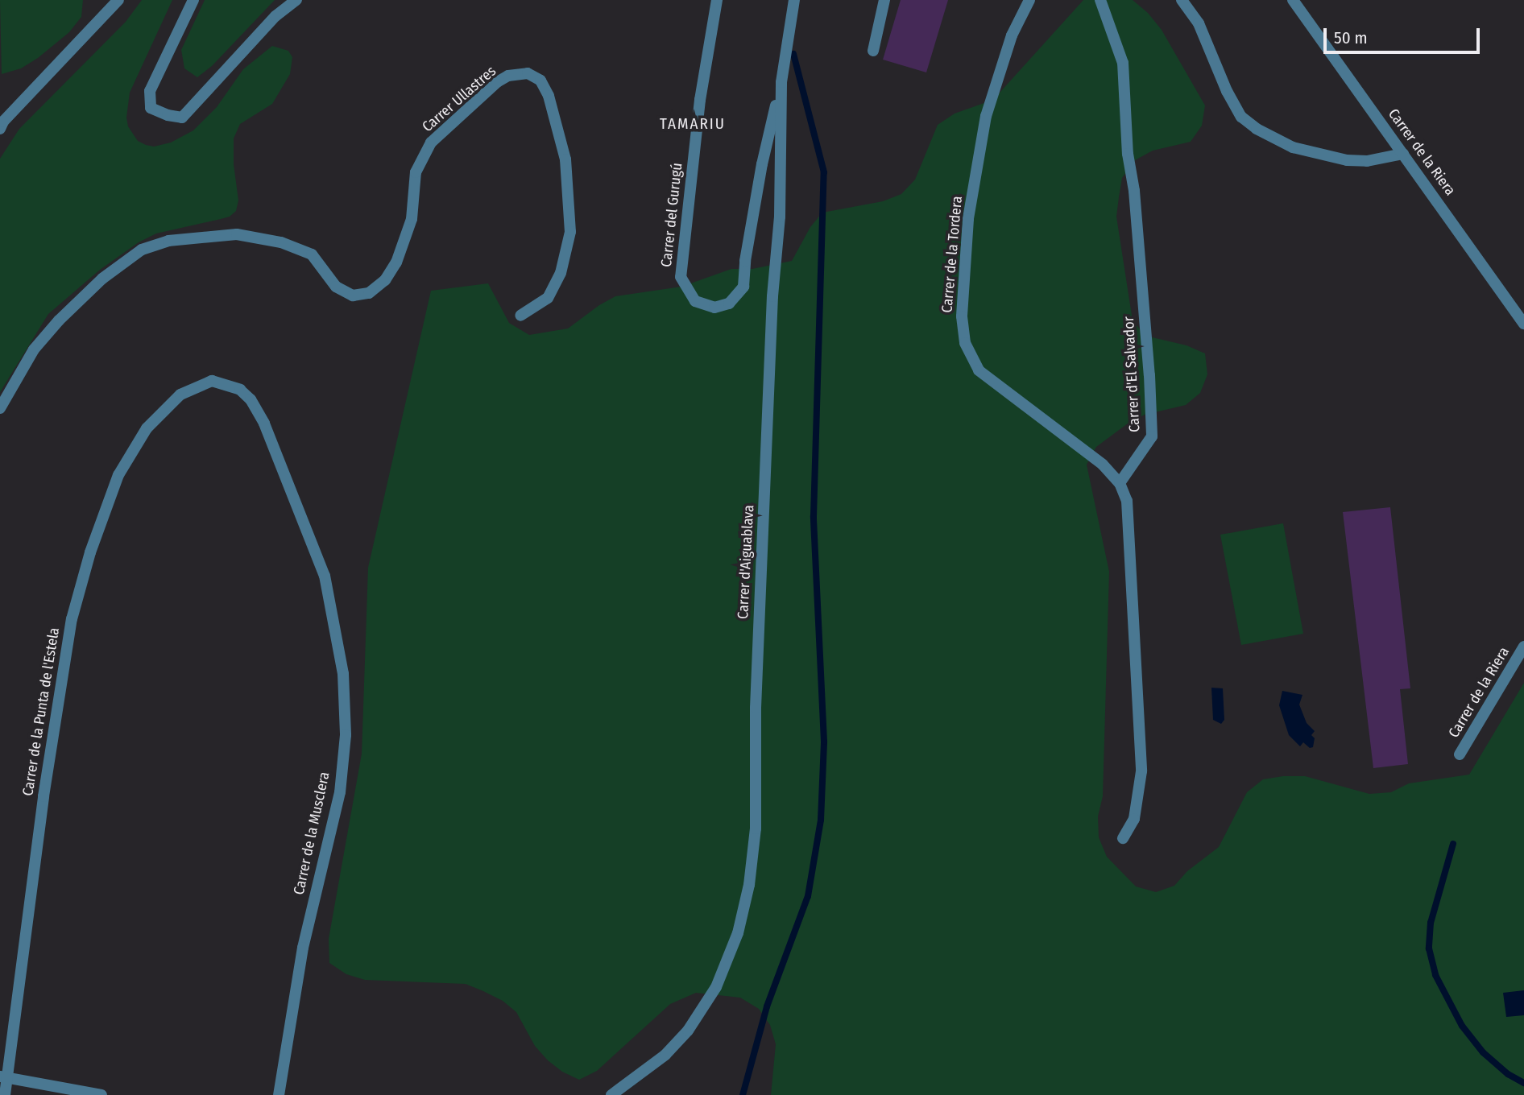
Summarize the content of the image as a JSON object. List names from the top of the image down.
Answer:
{
  "streets": {
    "street": [
      "Carrer Ullastres",
      "Carrer de la Riera",
      "Carrer del Gurugú",
      "Carrer de la Tordera",
      "Carrer d'El Salvador",
      "Carrer d'Aiguablava",
      "Carrer de la Punta de l'Estela",
      "Carrer de la Musclera"
    ]
  },
  "crossings": [
    ["Carrer del Gurugú", "Carrer d'Aiguablava"],
    ["Carrer de la Tordera", "Carrer d'El Salvador"],
    ["Carrer de la Punta de l'Estela", "Carrer de la Musclera"]
  ],
  "districts": ["TAMARIU"],
  "scale_bar": "50 m"
}
